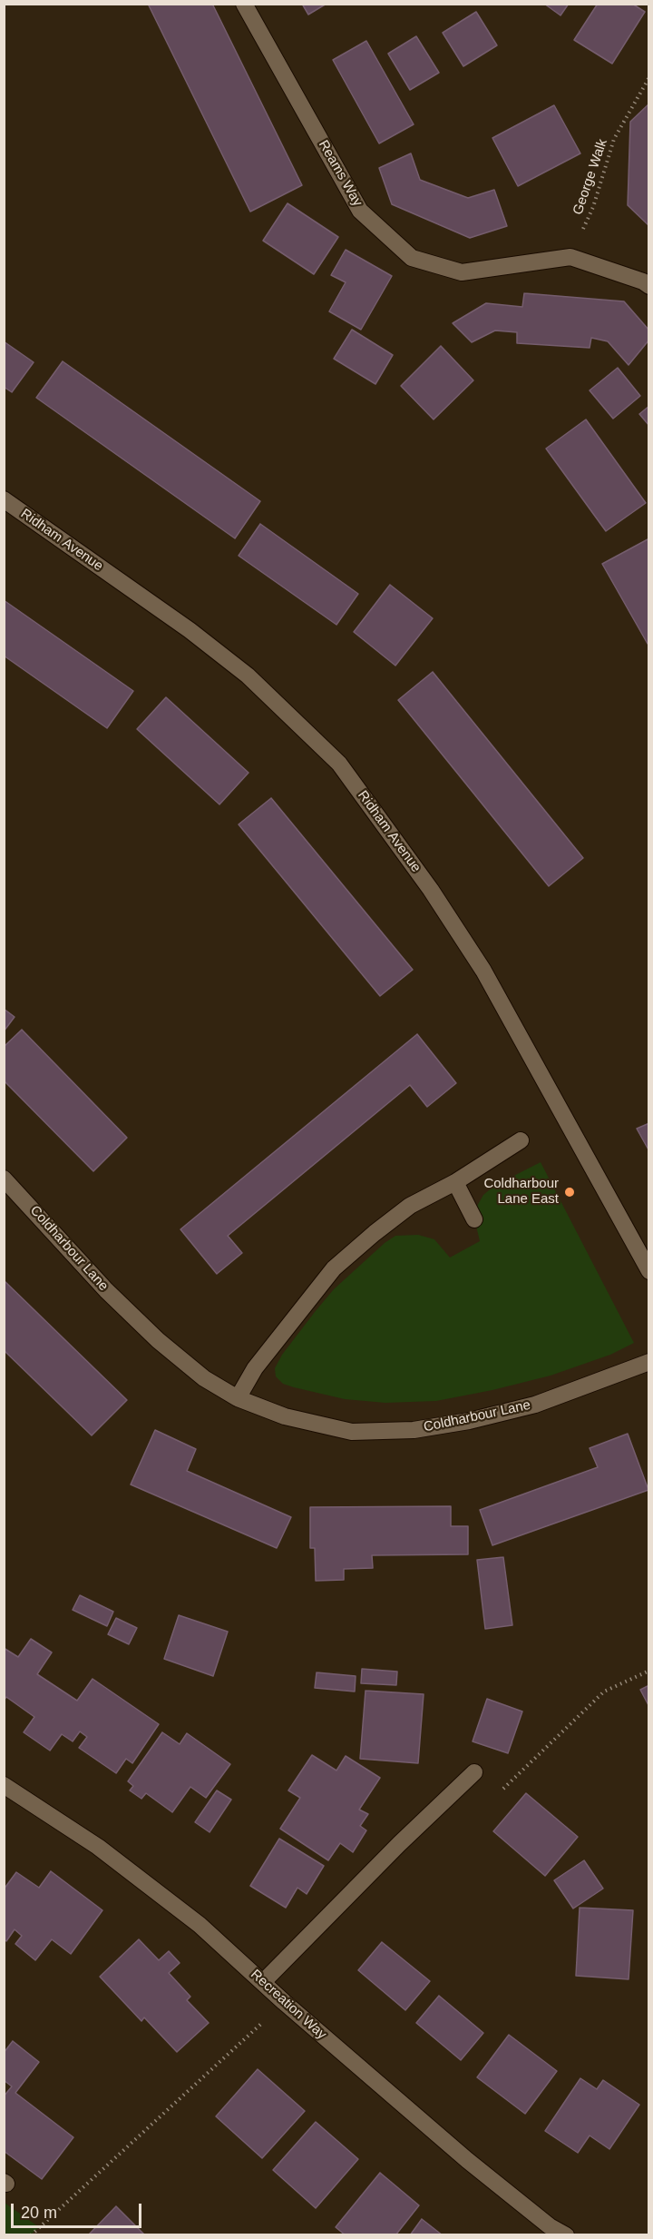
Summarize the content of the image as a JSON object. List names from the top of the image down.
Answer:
{
  "streets": {
    "street": [
      "Reams Way",
      "Ridham Avenue",
      "Coldharbour Lane",
      "Recreation Way"
    ],
    "path": ["George Walk"]
  },
  "crossings": [
    ["Reams Way", "George Walk"]
  ],
  "places": ["Coldharbour Lane East"],
  "scale_bar": "20 m"
}
